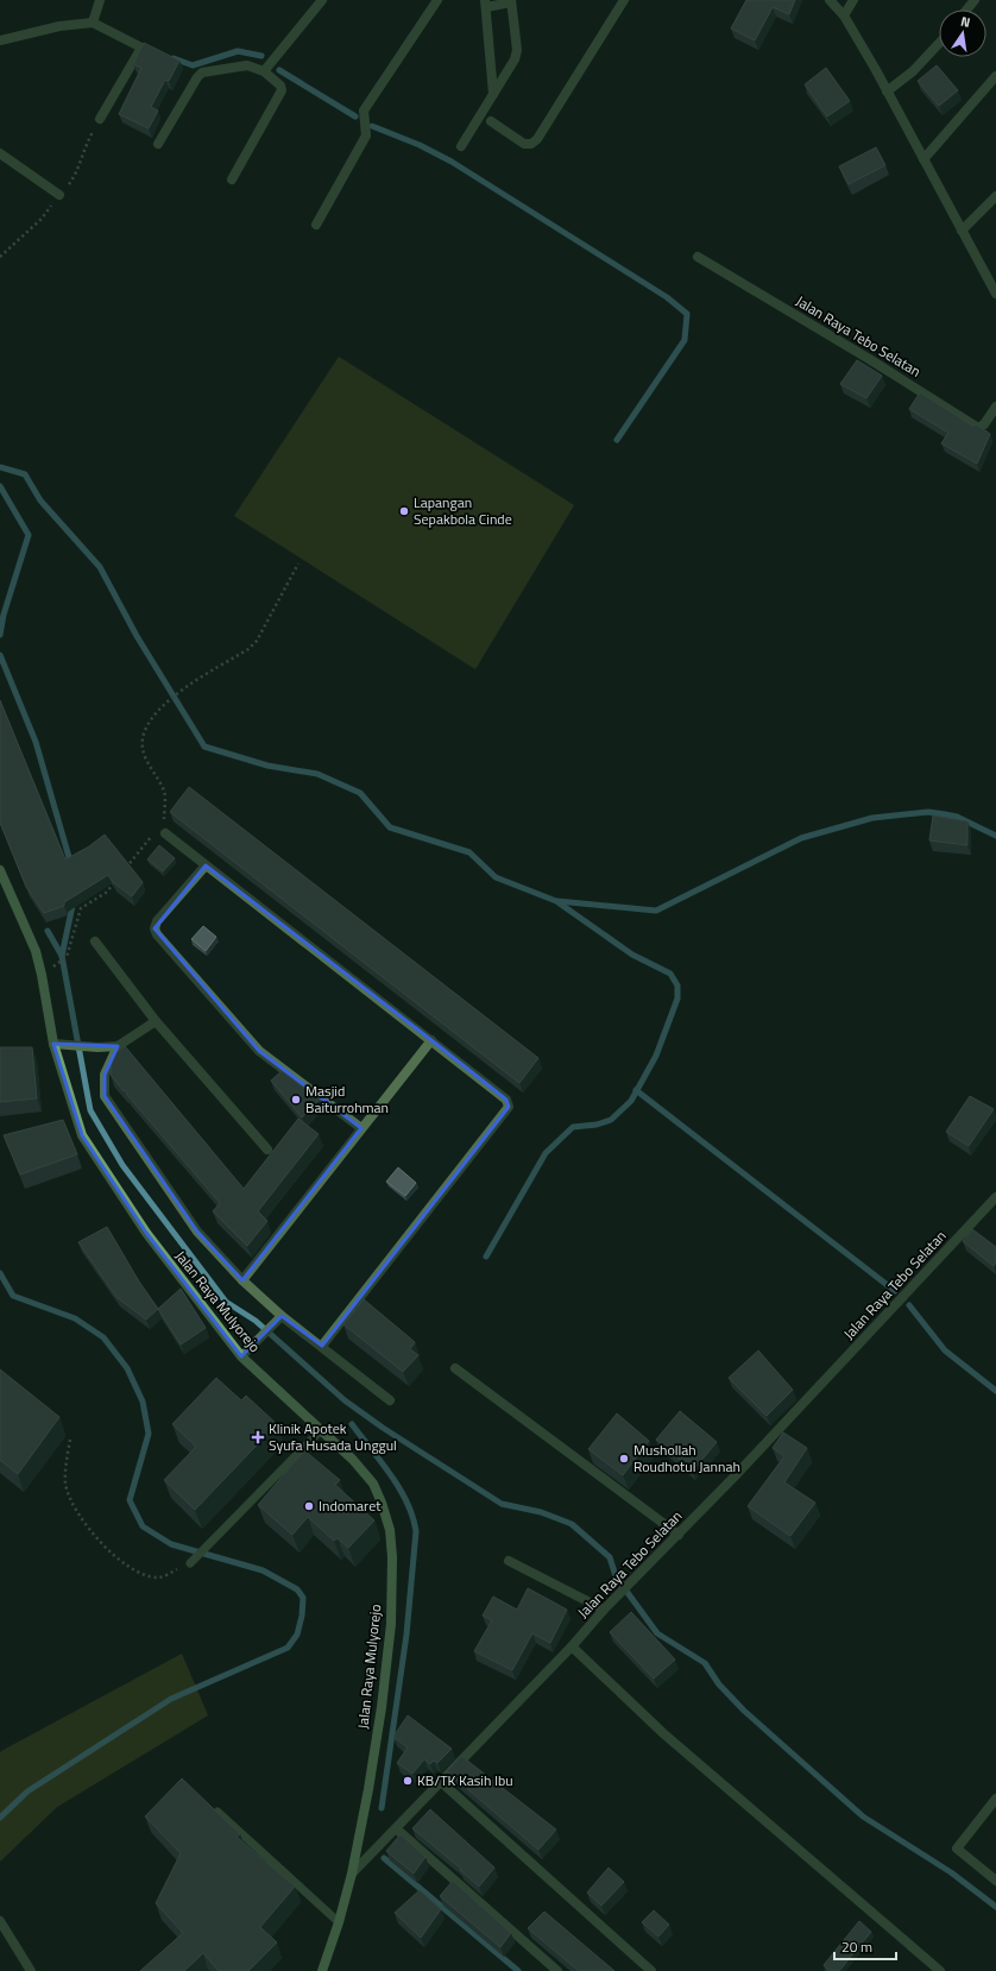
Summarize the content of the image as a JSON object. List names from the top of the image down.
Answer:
{
  "streets": {
    "main road": ["Jalan Raya Tebo Selatan", "Jalan Raya Mulyorejo"]
  },
  "crossings": [
    ["Jalan Raya Tebo Selatan", "Jalan Raya Mulyorejo"]
  ],
  "places": {
    "other": [
      "Lapangan Sepakbola Cinde",
      "Masjid Baiturrohman",
      "Mushollah Roudhotul Jannah",
      "Indomaret",
      "KB/TK Kasih Ibu"
    ],
    "health": ["Klinik Apotek Syufa Husada Unggul"]
  },
  "scale_bar": "20 m",
  "north": "top"
}
